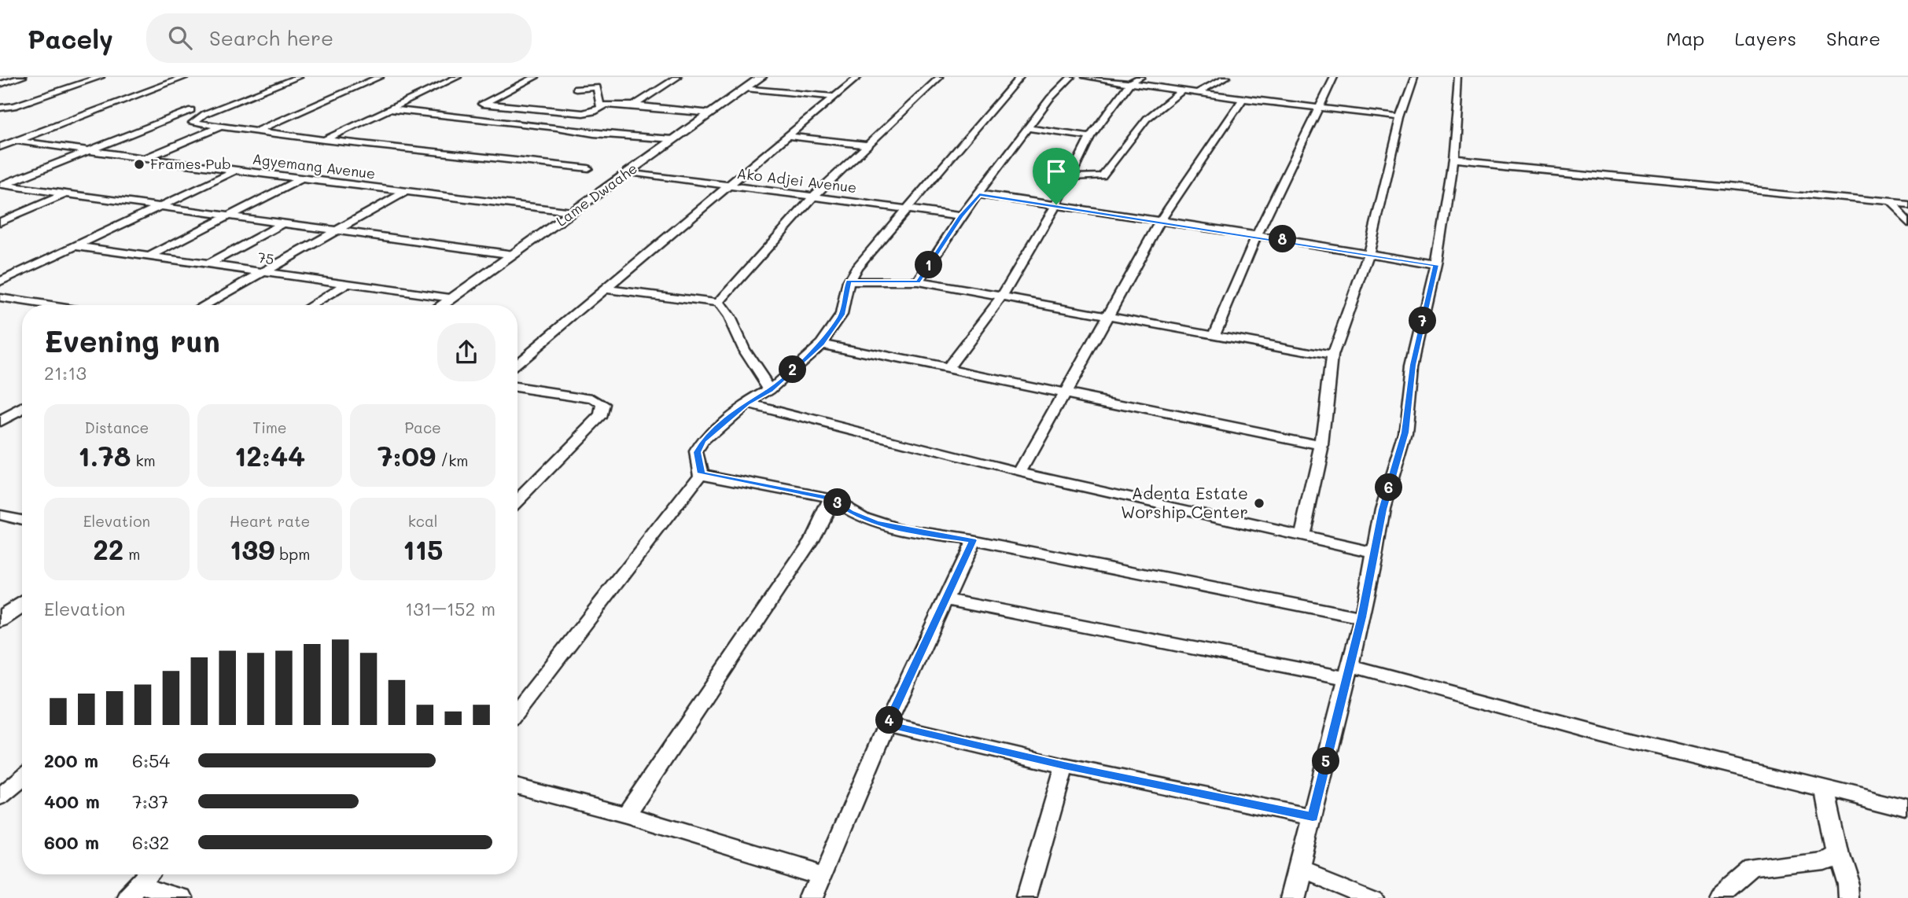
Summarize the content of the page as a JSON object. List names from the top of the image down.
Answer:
{
  "streets": {
    "street": [
      "Agyemang Avenue",
      "Ako Adjei Avenue",
      "Lame Dwaahe",
      "75"
    ]
  },
  "crossings": [
    ["Agyemang Avenue", "Lame Dwaahe"],
    ["Ako Adjei Avenue", "Lame Dwaahe"],
    ["Lame Dwaahe", "75"]
  ],
  "places": ["Frames Pub", "Adenta Estate Worship Center"],
  "page": {
    "header": "Pacely",
    "search": "Search here",
    "nav": ["Map", "Layers", "Share"],
    "pins": [
      "8",
      "1",
      "7",
      "2",
      "6",
      "3",
      "4",
      "5"
    ],
    "heading": ["Evening run", "21:13"],
    "stats": [
      ["Distance", "1.78 km"],
      ["Time", "12:44"],
      ["Pace", "7:09 /km"],
      ["Elevation", "22 m"],
      ["Heart rate", "139 bpm"],
      ["kcal", "115"]
    ],
    "chart": ["Elevation", "131–152 m"],
    "list": [
      {
        "name": "200 m",
        "note": "6:54"
      },
      {
        "name": "400 m",
        "note": "7:37"
      },
      {
        "name": "600 m",
        "note": "6:32"
      }
    ]
  }
}
